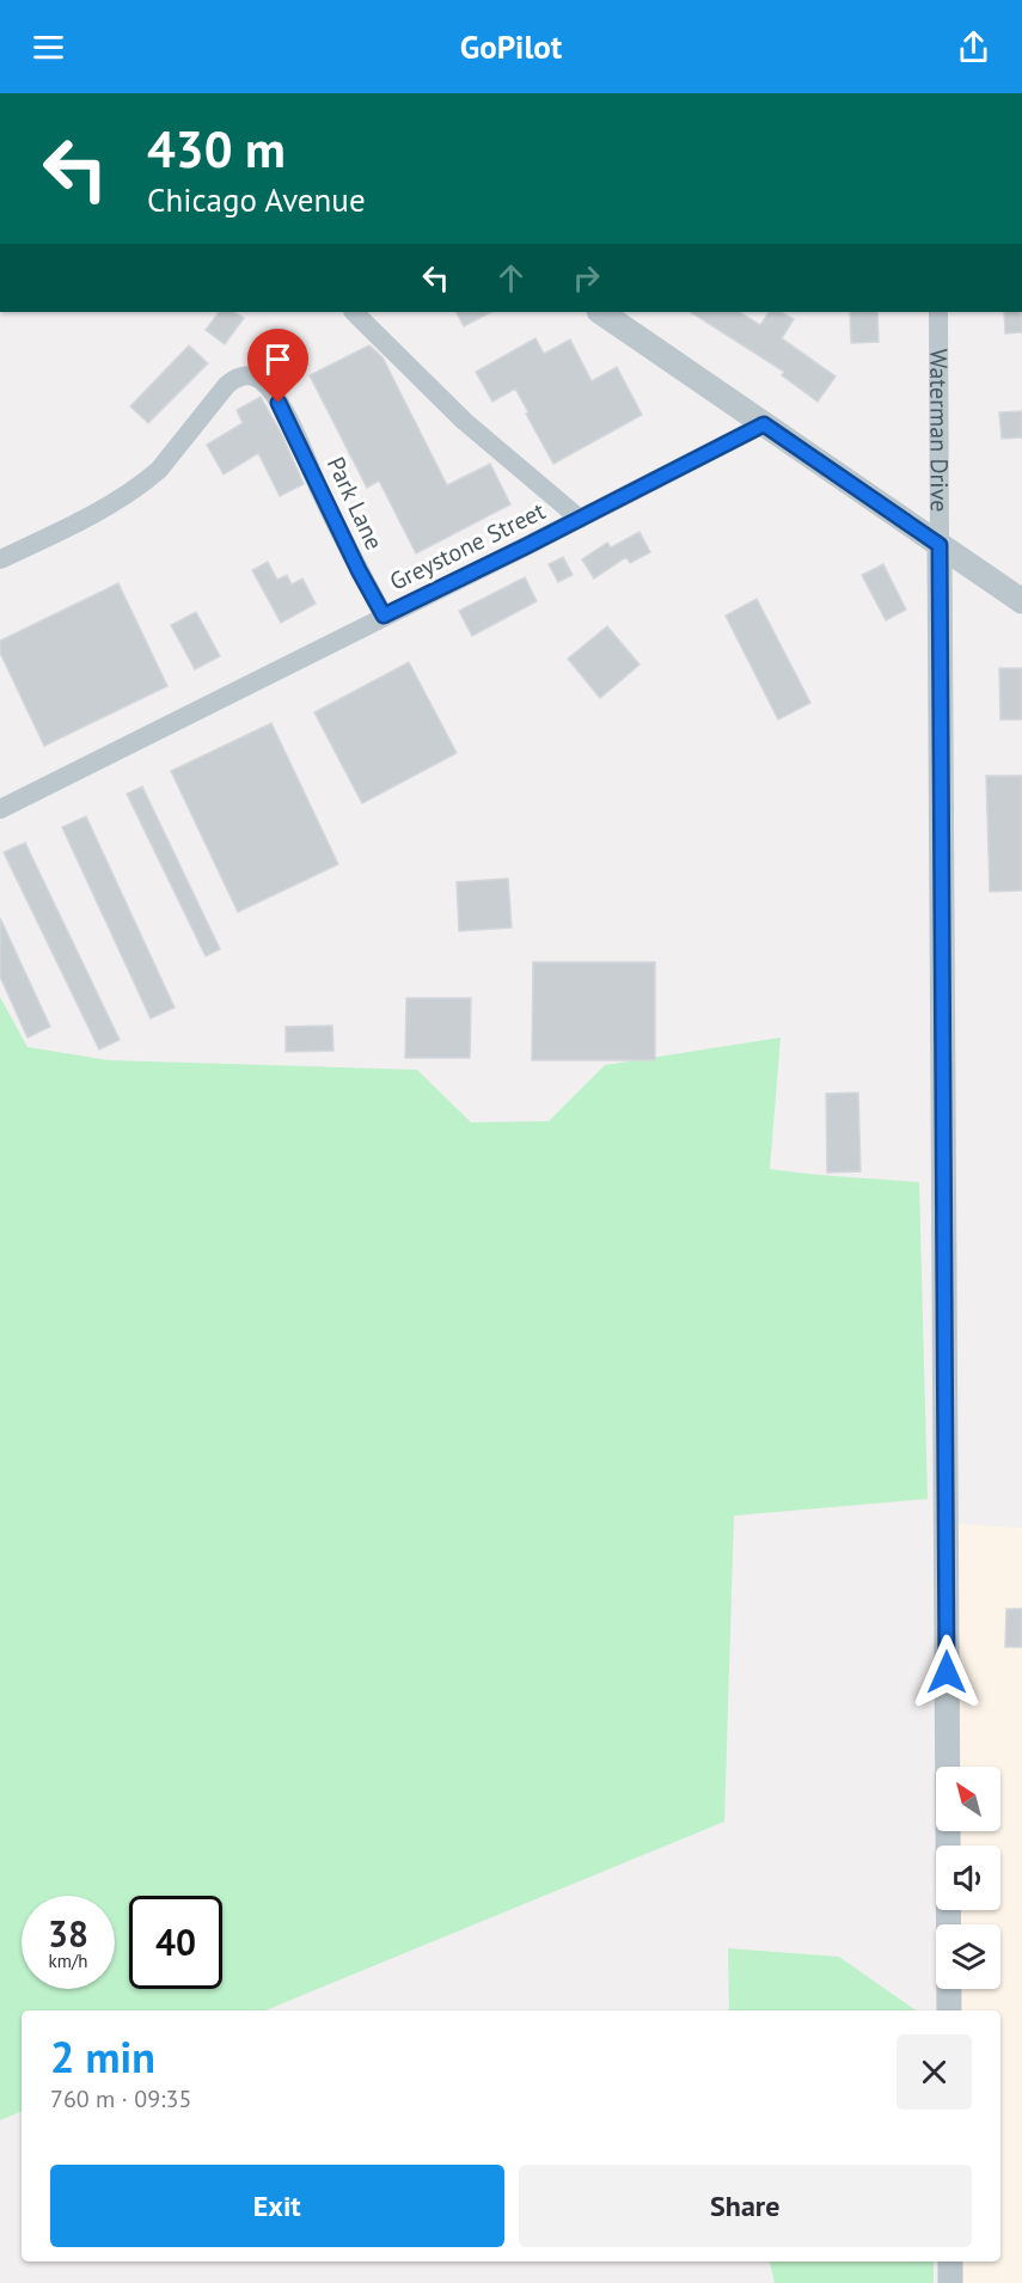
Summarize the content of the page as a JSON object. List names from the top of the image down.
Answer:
{
  "streets": {
    "street": ["Waterman Drive", "Park Lane", "Greystone Street"]
  },
  "crossings": [
    ["Park Lane", "Greystone Street"]
  ],
  "north": "top left",
  "page": {
    "header": "GoPilot",
    "turn": ["430 m", "Chicago Avenue"],
    "speed": "38 km/h",
    "limit": "40",
    "heading": ["2 min", "760 m · 09:35"],
    "buttons": ["Exit", "Share"]
  }
}
